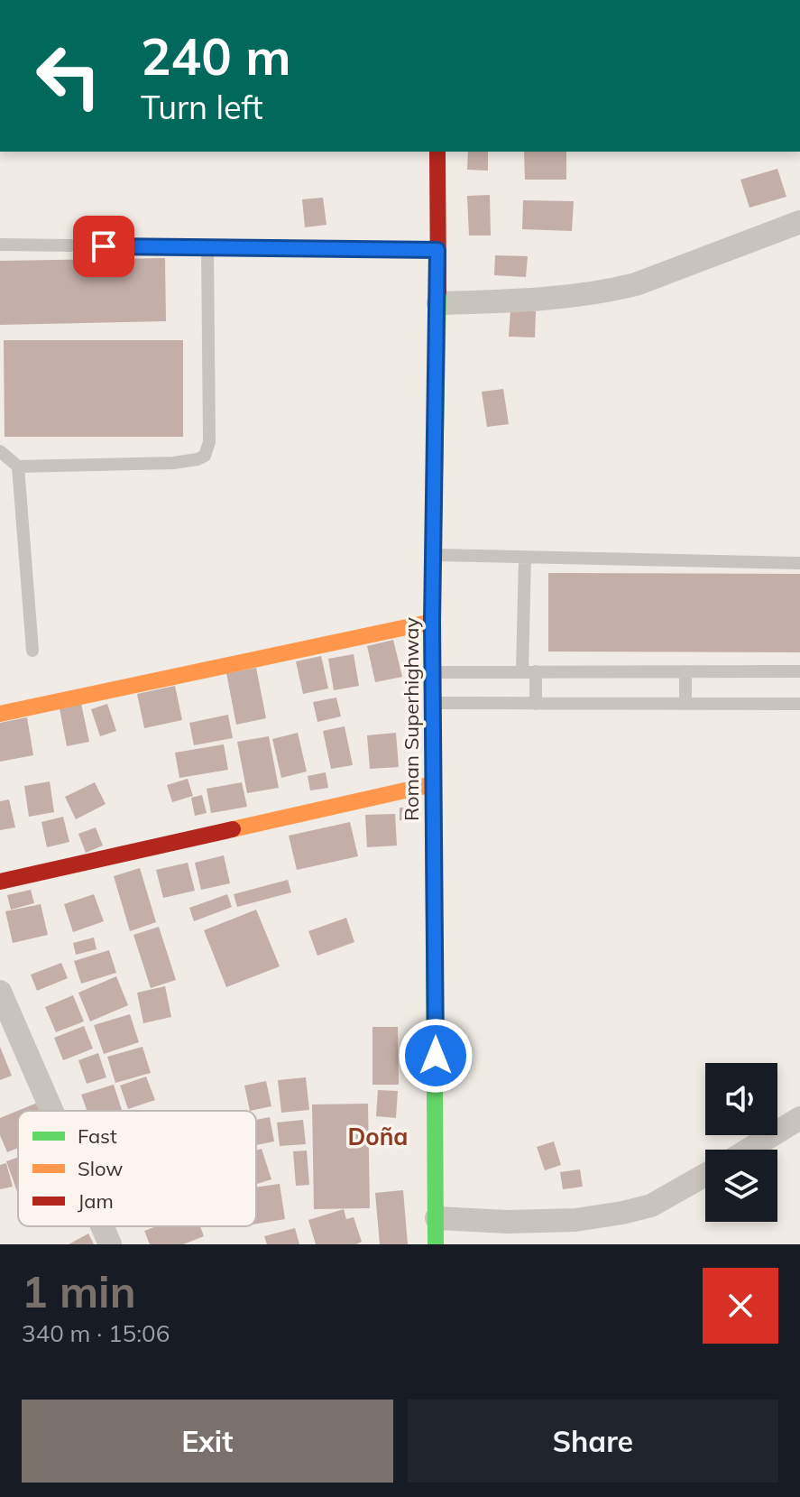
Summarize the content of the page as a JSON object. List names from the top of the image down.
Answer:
{
  "streets": {
    "main road": ["Roman Superhighway"]
  },
  "districts": ["Doña"],
  "legend": ["Fast", "Slow", "Jam"],
  "page": {
    "turn": ["240 m", "Turn left"],
    "heading": ["1 min", "340 m · 15:06"],
    "buttons": ["Exit", "Share"]
  }
}
